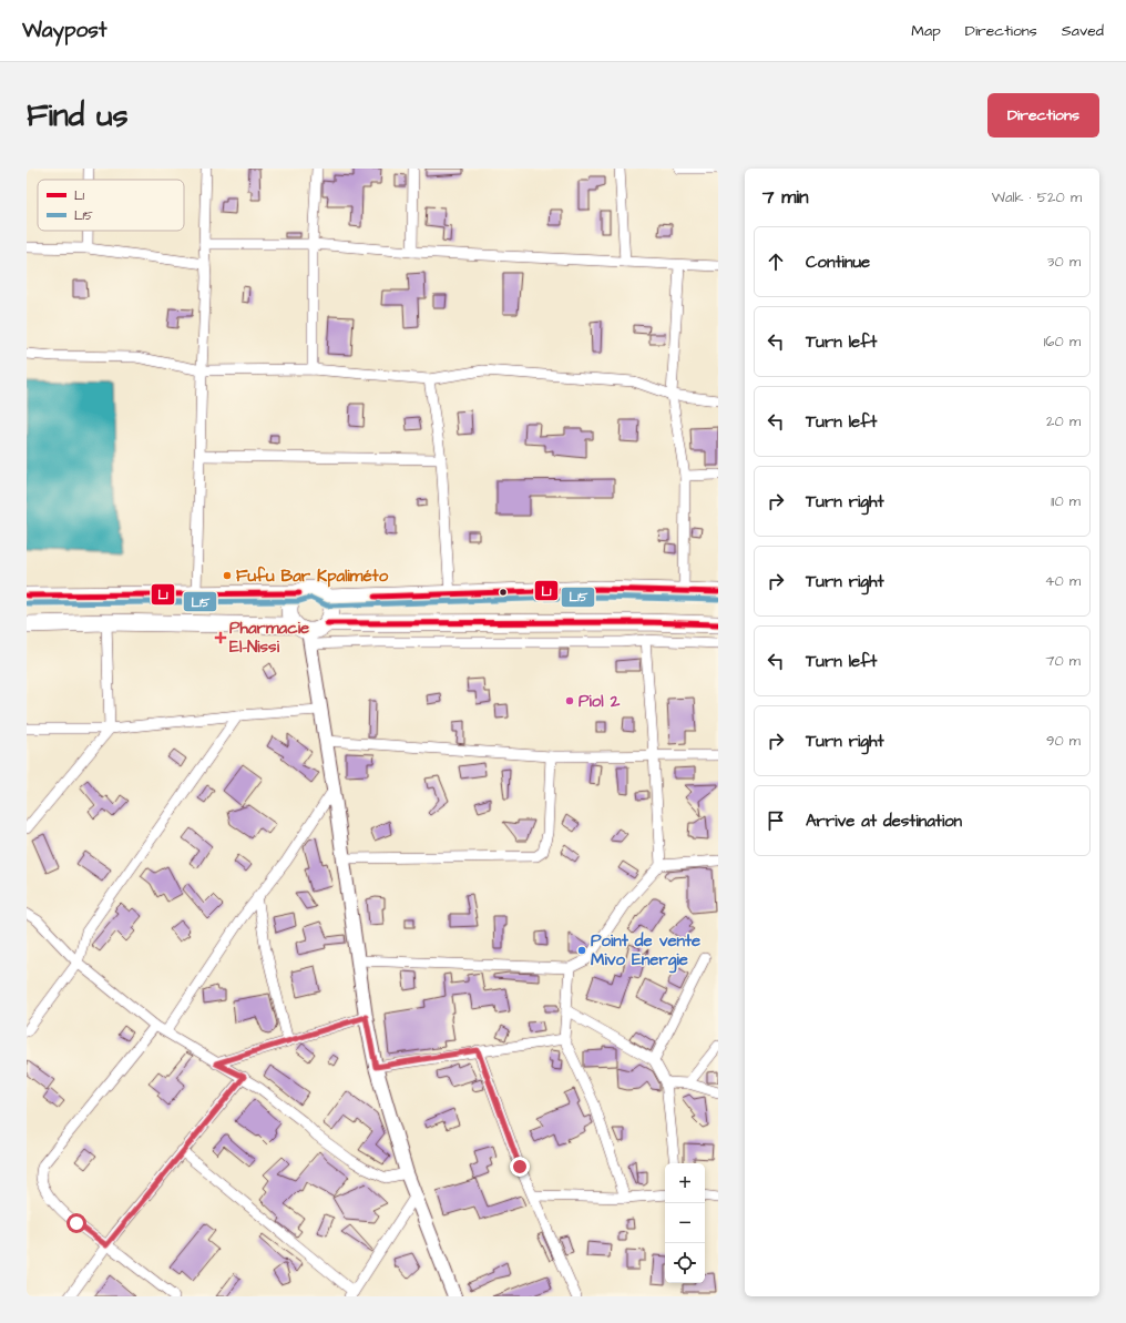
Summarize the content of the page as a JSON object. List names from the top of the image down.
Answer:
{
  "places": {
    "other": ["Fufu Bar Kpaliméto", "Piol 2", "Point de vente Mivo Energie"],
    "health": ["Pharmacie El-Nissi"]
  },
  "lines": ["transit line L1", "transit line L15"],
  "legend": ["L1", "L15"],
  "page": {
    "header": "Waypost",
    "nav": ["Map", "Directions", "Saved"],
    "buttons": "Directions",
    "title": "Find us",
    "heading": ["7 min", "Walk · 520 m"],
    "list": [
      ["Continue", "30 m"],
      ["Turn left", "160 m"],
      ["Turn left", "20 m"],
      ["Turn right", "110 m"],
      ["Turn right", "40 m"],
      ["Turn left", "70 m"],
      ["Turn right", "90 m"],
      "Arrive at destination"
    ],
    "map_buttons": ["+", "−"]
  }
}
